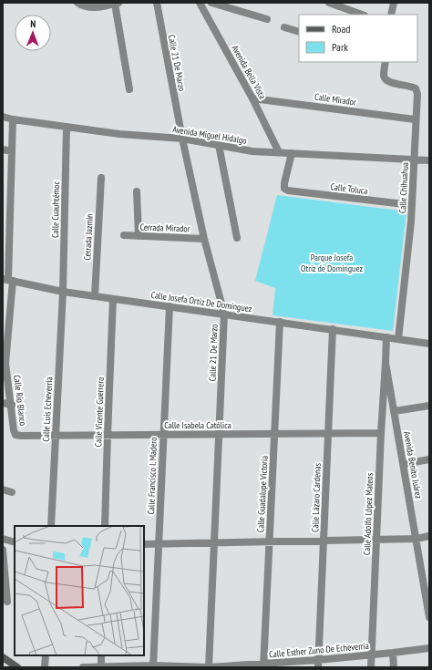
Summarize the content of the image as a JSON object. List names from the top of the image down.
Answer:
{
  "streets": {
    "street": [
      "Calle 21 De Marzo",
      "Avenida Bella Vista",
      "Calle Mirador",
      "Avenida Miguel Hidalgo",
      "Calle Chihuahua",
      "Calle Toluca",
      "Calle Cuauhtémoc",
      "Cerrada Mirador",
      "Cerrada Jazmín",
      "Calle Josefa Ortiz De Domínguez",
      "Calle Río Blanco",
      "Calle Luis Echeverría",
      "Calle Vicente Guerrero",
      "Calle Isabela Católica",
      "Avenida Benito Juárez",
      "Calle Francisco I. Madero",
      "Calle Guadalupe Victoria",
      "Calle Lázaro Cárdenas",
      "Calle Adolfo López Mateos",
      "Calle Esther Zuno De Echeverría"
    ]
  },
  "crossings": [
    ["Calle 21 De Marzo", "Avenida Miguel Hidalgo"],
    ["Calle 21 De Marzo", "Cerrada Mirador"],
    ["Calle 21 De Marzo", "Calle Josefa Ortiz De Domínguez"],
    ["Calle 21 De Marzo", "Calle Isabela Católica"],
    ["Calle 21 De Marzo", "Calle Esther Zuno De Echeverría"],
    ["Avenida Bella Vista", "Calle Mirador"],
    ["Avenida Bella Vista", "Avenida Miguel Hidalgo"],
    ["Calle Mirador", "Calle Chihuahua"],
    ["Avenida Miguel Hidalgo", "Calle Chihuahua"],
    ["Avenida Miguel Hidalgo", "Calle Toluca"],
    ["Avenida Miguel Hidalgo", "Calle Cuauhtémoc"],
    ["Avenida Miguel Hidalgo", "Calle Río Blanco"],
    ["Calle Chihuahua", "Calle Toluca"],
    ["Calle Chihuahua", "Calle Josefa Ortiz De Domínguez"],
    ["Calle Cuauhtémoc", "Calle Josefa Ortiz De Domínguez"],
    ["Calle Cuauhtémoc", "Calle Luis Echeverría"],
    ["Cerrada Jazmín", "Calle Josefa Ortiz De Domínguez"],
    ["Calle Josefa Ortiz De Domínguez", "Calle Río Blanco"],
    ["Calle Josefa Ortiz De Domínguez", "Calle Luis Echeverría"],
    ["Calle Josefa Ortiz De Domínguez", "Calle Vicente Guerrero"],
    ["Calle Josefa Ortiz De Domínguez", "Avenida Benito Juárez"],
    ["Calle Josefa Ortiz De Domínguez", "Calle Francisco I. Madero"],
    ["Calle Josefa Ortiz De Domínguez", "Calle Guadalupe Victoria"],
    ["Calle Josefa Ortiz De Domínguez", "Calle Lázaro Cárdenas"],
    ["Calle Río Blanco", "Calle Isabela Católica"],
    ["Calle Luis Echeverría", "Calle Isabela Católica"],
    ["Calle Vicente Guerrero", "Calle Isabela Católica"],
    ["Calle Isabela Católica", "Calle Francisco I. Madero"],
    ["Calle Isabela Católica", "Calle Guadalupe Victoria"],
    ["Calle Isabela Católica", "Calle Lázaro Cárdenas"],
    ["Calle Isabela Católica", "Calle Adolfo López Mateos"],
    ["Avenida Benito Juárez", "Calle Adolfo López Mateos"],
    ["Calle Francisco I. Madero", "Calle Esther Zuno De Echeverría"],
    ["Calle Guadalupe Victoria", "Calle Esther Zuno De Echeverría"],
    ["Calle Lázaro Cárdenas", "Calle Esther Zuno De Echeverría"],
    ["Calle Adolfo López Mateos", "Calle Esther Zuno De Echeverría"]
  ],
  "parks": ["Parque Josefa Otríz de Dominguez"],
  "legend": ["Road", "Park"],
  "north": "top"
}
